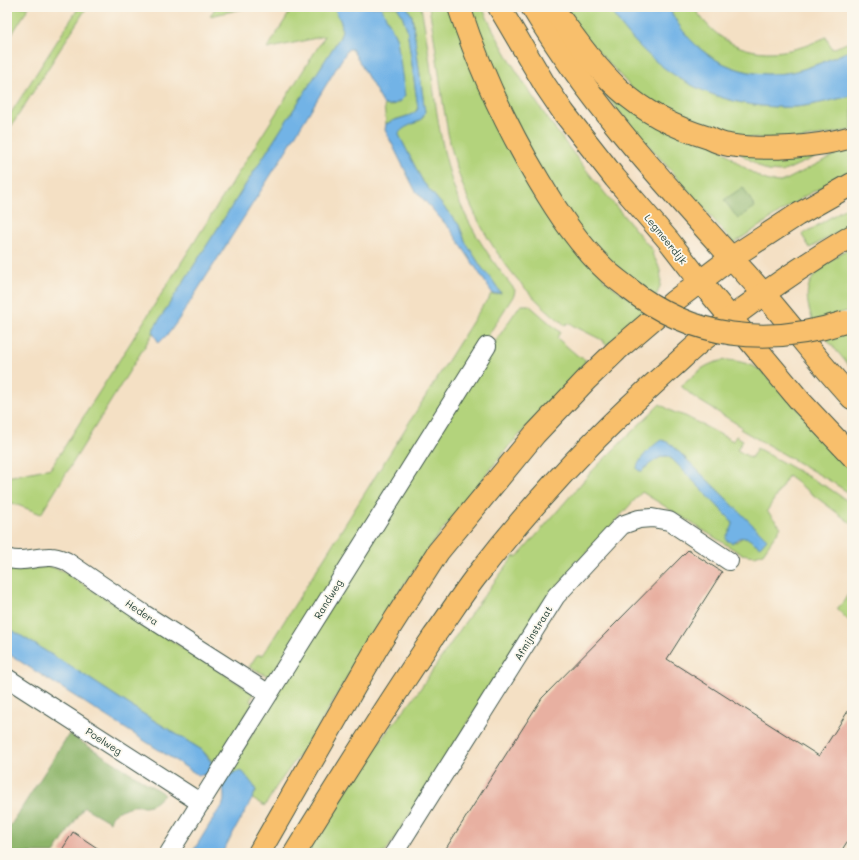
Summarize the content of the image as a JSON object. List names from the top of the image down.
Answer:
{
  "streets": {
    "main road": ["Legmeerdijk"],
    "street": [
      "Randweg",
      "Hedera",
      "Afmijnstraat",
      "Poelweg"
    ]
  },
  "crossings": [
    ["Randweg", "Hedera"],
    ["Randweg", "Poelweg"]
  ]
}
